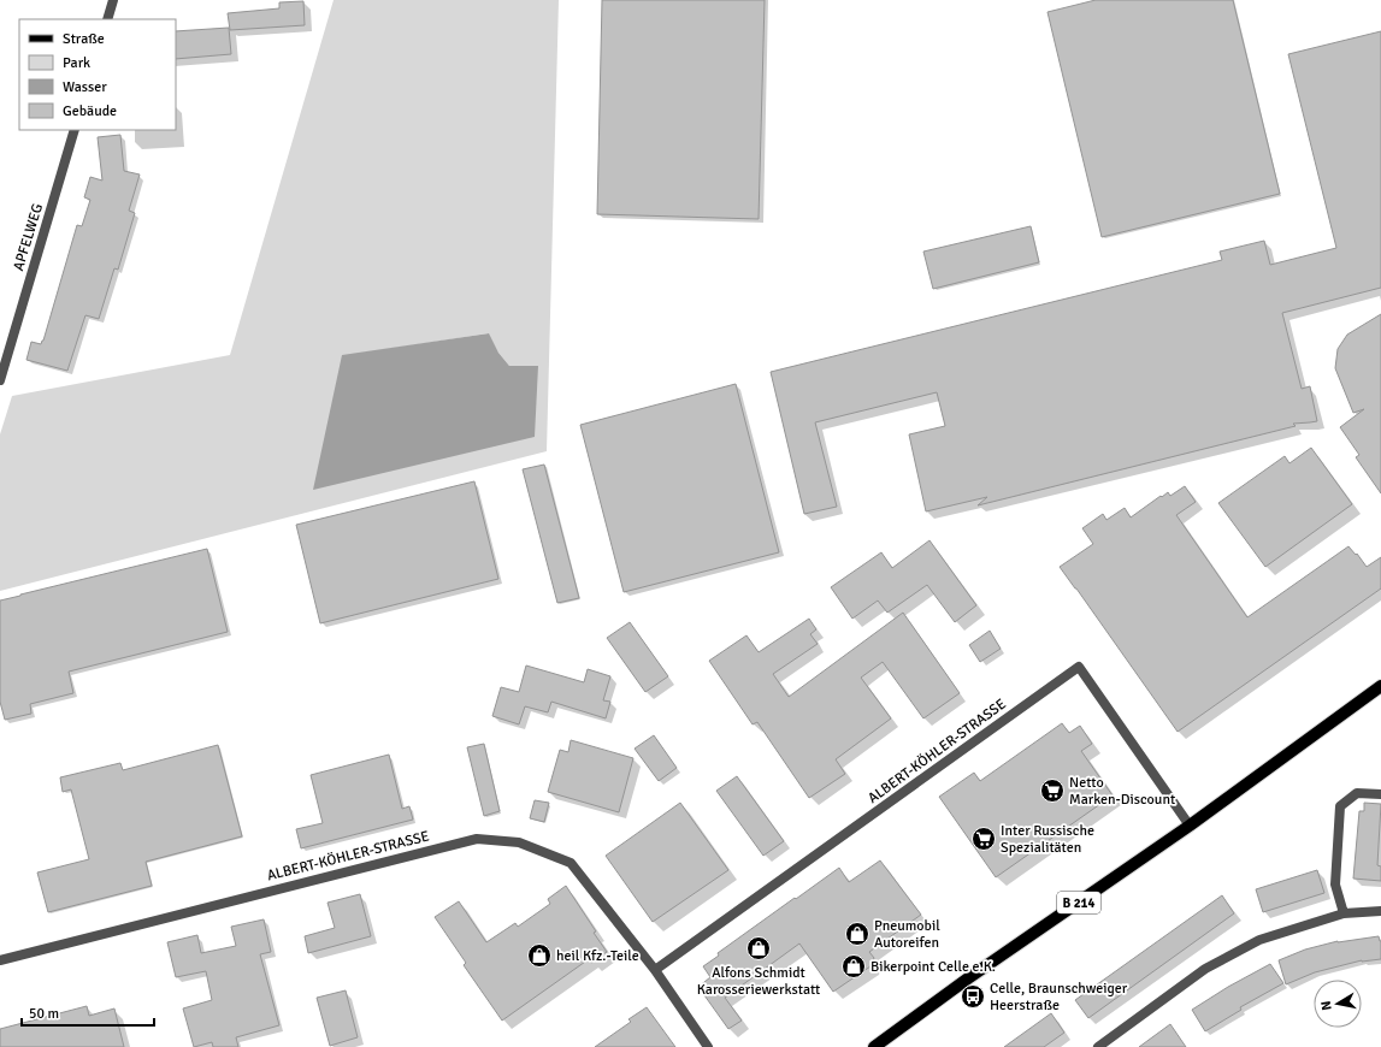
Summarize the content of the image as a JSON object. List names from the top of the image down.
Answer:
{
  "streets": {
    "main road": ["B 214"],
    "street": ["APFELWEG", "ALBERT-KÖHLER-STRASSE"]
  },
  "crossings": [
    ["ALBERT-KÖHLER-STRASSE", "B 214"]
  ],
  "places": {
    "supermarket": ["Netto Marken-Discount", "Inter Russische Spezialitäten"],
    "shop": [
      "Pneumobil Autoreifen",
      "Alfons Schmidt Karosseriewerkstatt",
      "heil Kfz.-Teile",
      "Bikerpoint Celle e.K."
    ],
    "bus stop": ["Celle, Braunschweiger Heerstraße"]
  },
  "legend": [
    "Straße",
    "Park",
    "Wasser",
    "Gebäude"
  ],
  "scale_bar": "50 m",
  "north": "left"
}
